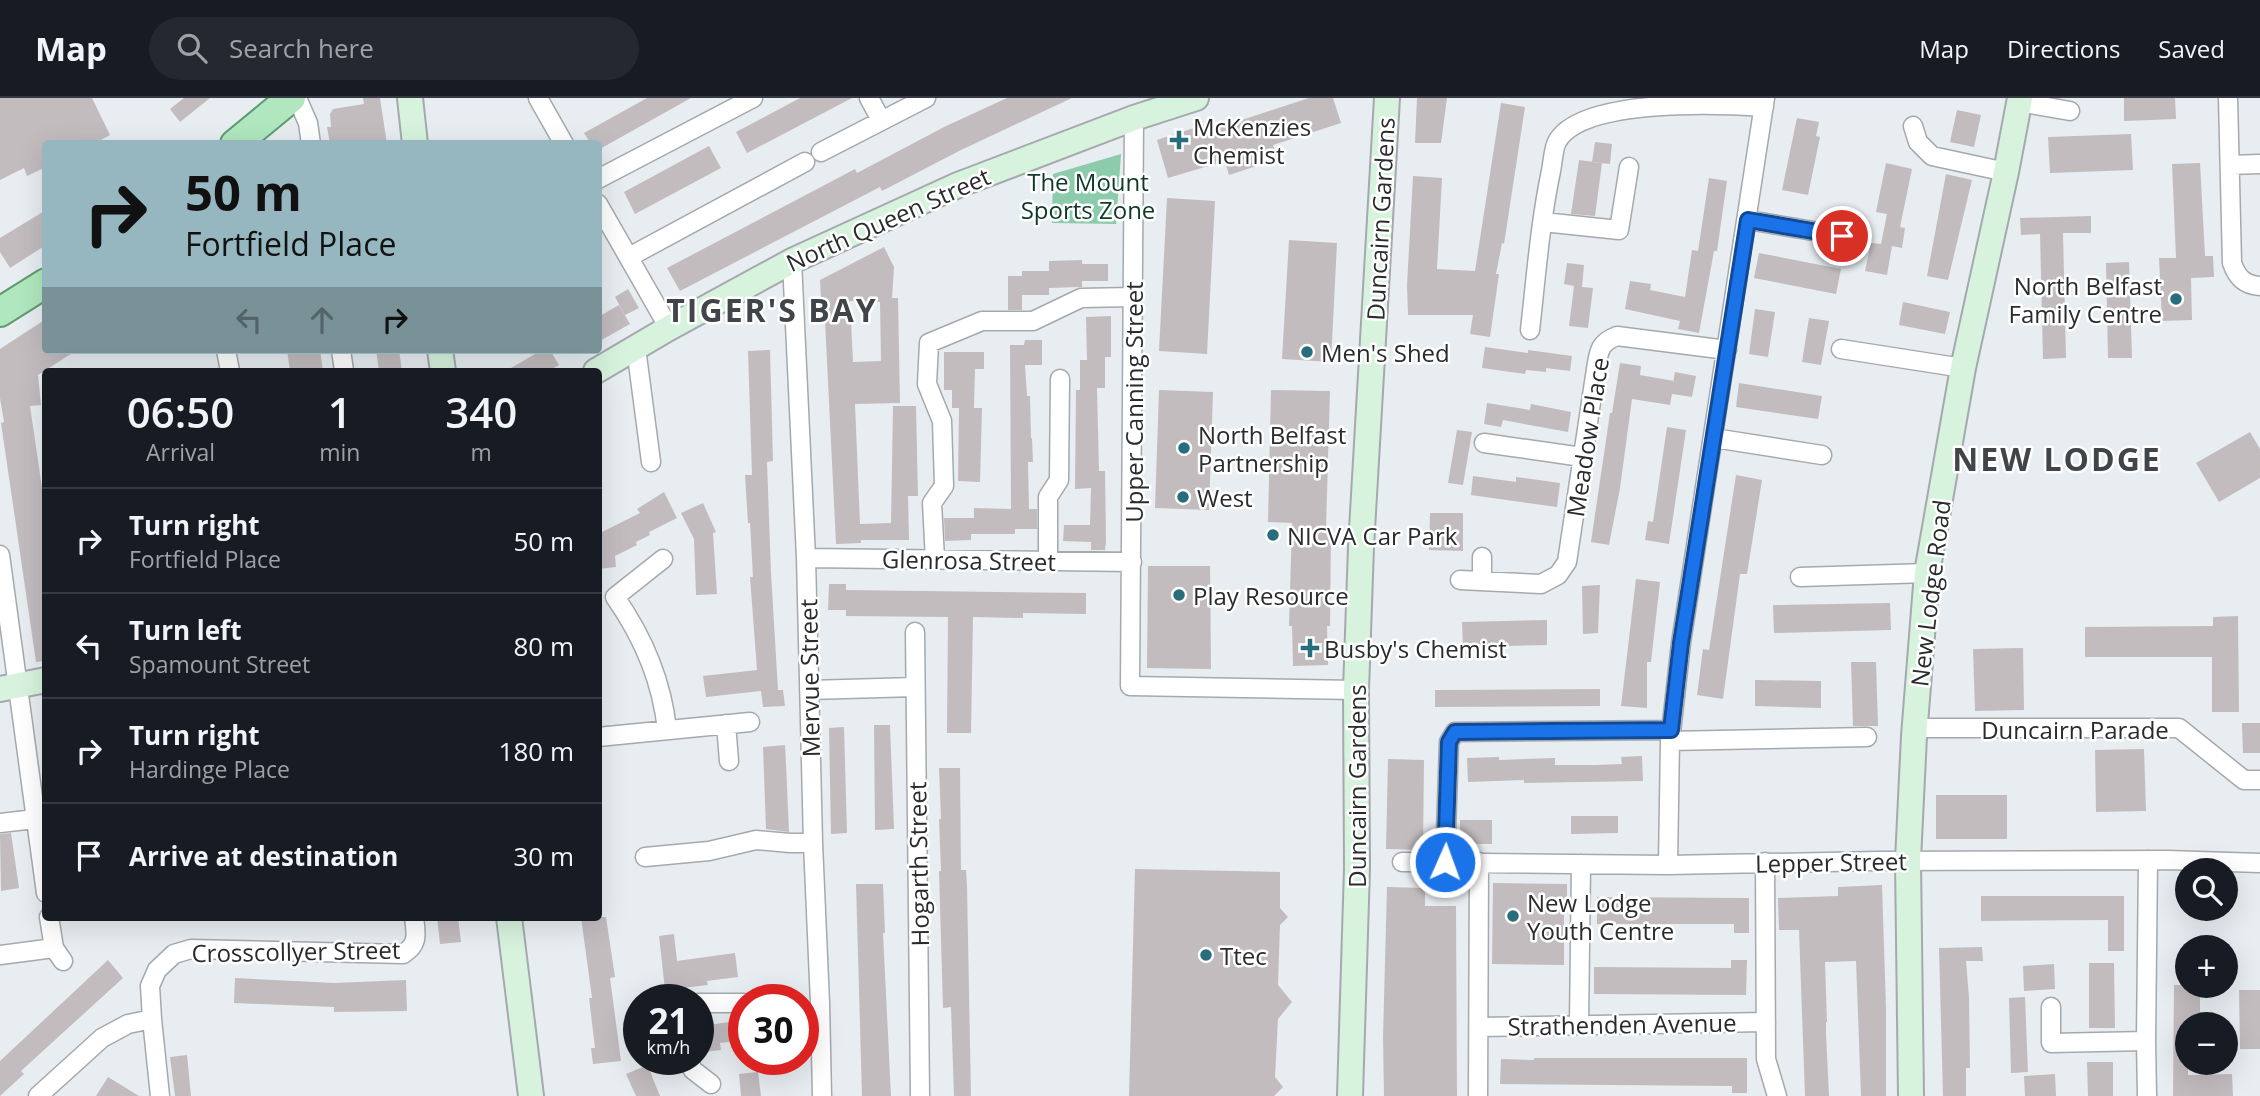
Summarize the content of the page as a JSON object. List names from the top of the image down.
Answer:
{
  "streets": {
    "street": [
      "North Queen Street",
      "Duncairn Gardens",
      "Upper Canning Street",
      "Meadow Place",
      "Glenrosa Street",
      "New Lodge Road",
      "Mervue Street",
      "Duncairn Parade",
      "Lepper Street",
      "Hogarth Street",
      "Crosscollyer Street",
      "Strathenden Avenue"
    ]
  },
  "crossings": [
    ["North Queen Street", "Upper Canning Street"],
    ["North Queen Street", "Mervue Street"],
    ["Duncairn Gardens", "Upper Canning Street"],
    ["Upper Canning Street", "Glenrosa Street"],
    ["Glenrosa Street", "Mervue Street"],
    ["New Lodge Road", "Duncairn Parade"],
    ["New Lodge Road", "Lepper Street"]
  ],
  "districts": ["TIGER'S BAY", "NEW LODGE"],
  "parks": ["The Mount Sports Zone"],
  "places": {
    "health": ["McKenzies Chemist", "Busby's Chemist"],
    "other": [
      "North Belfast Family Centre",
      "Men's Shed",
      "North Belfast Partnership",
      "West",
      "NICVA Car Park",
      "Play Resource",
      "New Lodge Youth Centre",
      "Ttec"
    ]
  },
  "page": {
    "header": "Map",
    "search": "Search here",
    "nav": ["Map", "Directions", "Saved"],
    "turn": ["50 m", "Fortfield Place"],
    "eta": [
      "06:50",
      "Arrival",
      "1",
      "min",
      "340",
      "m"
    ],
    "list": [
      {
        "name": "Turn right",
        "note": "Fortfield Place",
        "value": "50 m"
      },
      {
        "name": "Turn left",
        "note": "Spamount Street",
        "value": "80 m"
      },
      {
        "name": "Turn right",
        "note": "Hardinge Place",
        "value": "180 m"
      },
      {
        "name": "Arrive at destination",
        "value": "30 m"
      }
    ],
    "map_buttons": ["+", "−"],
    "speed": "21 km/h",
    "limit": "30"
  }
}
